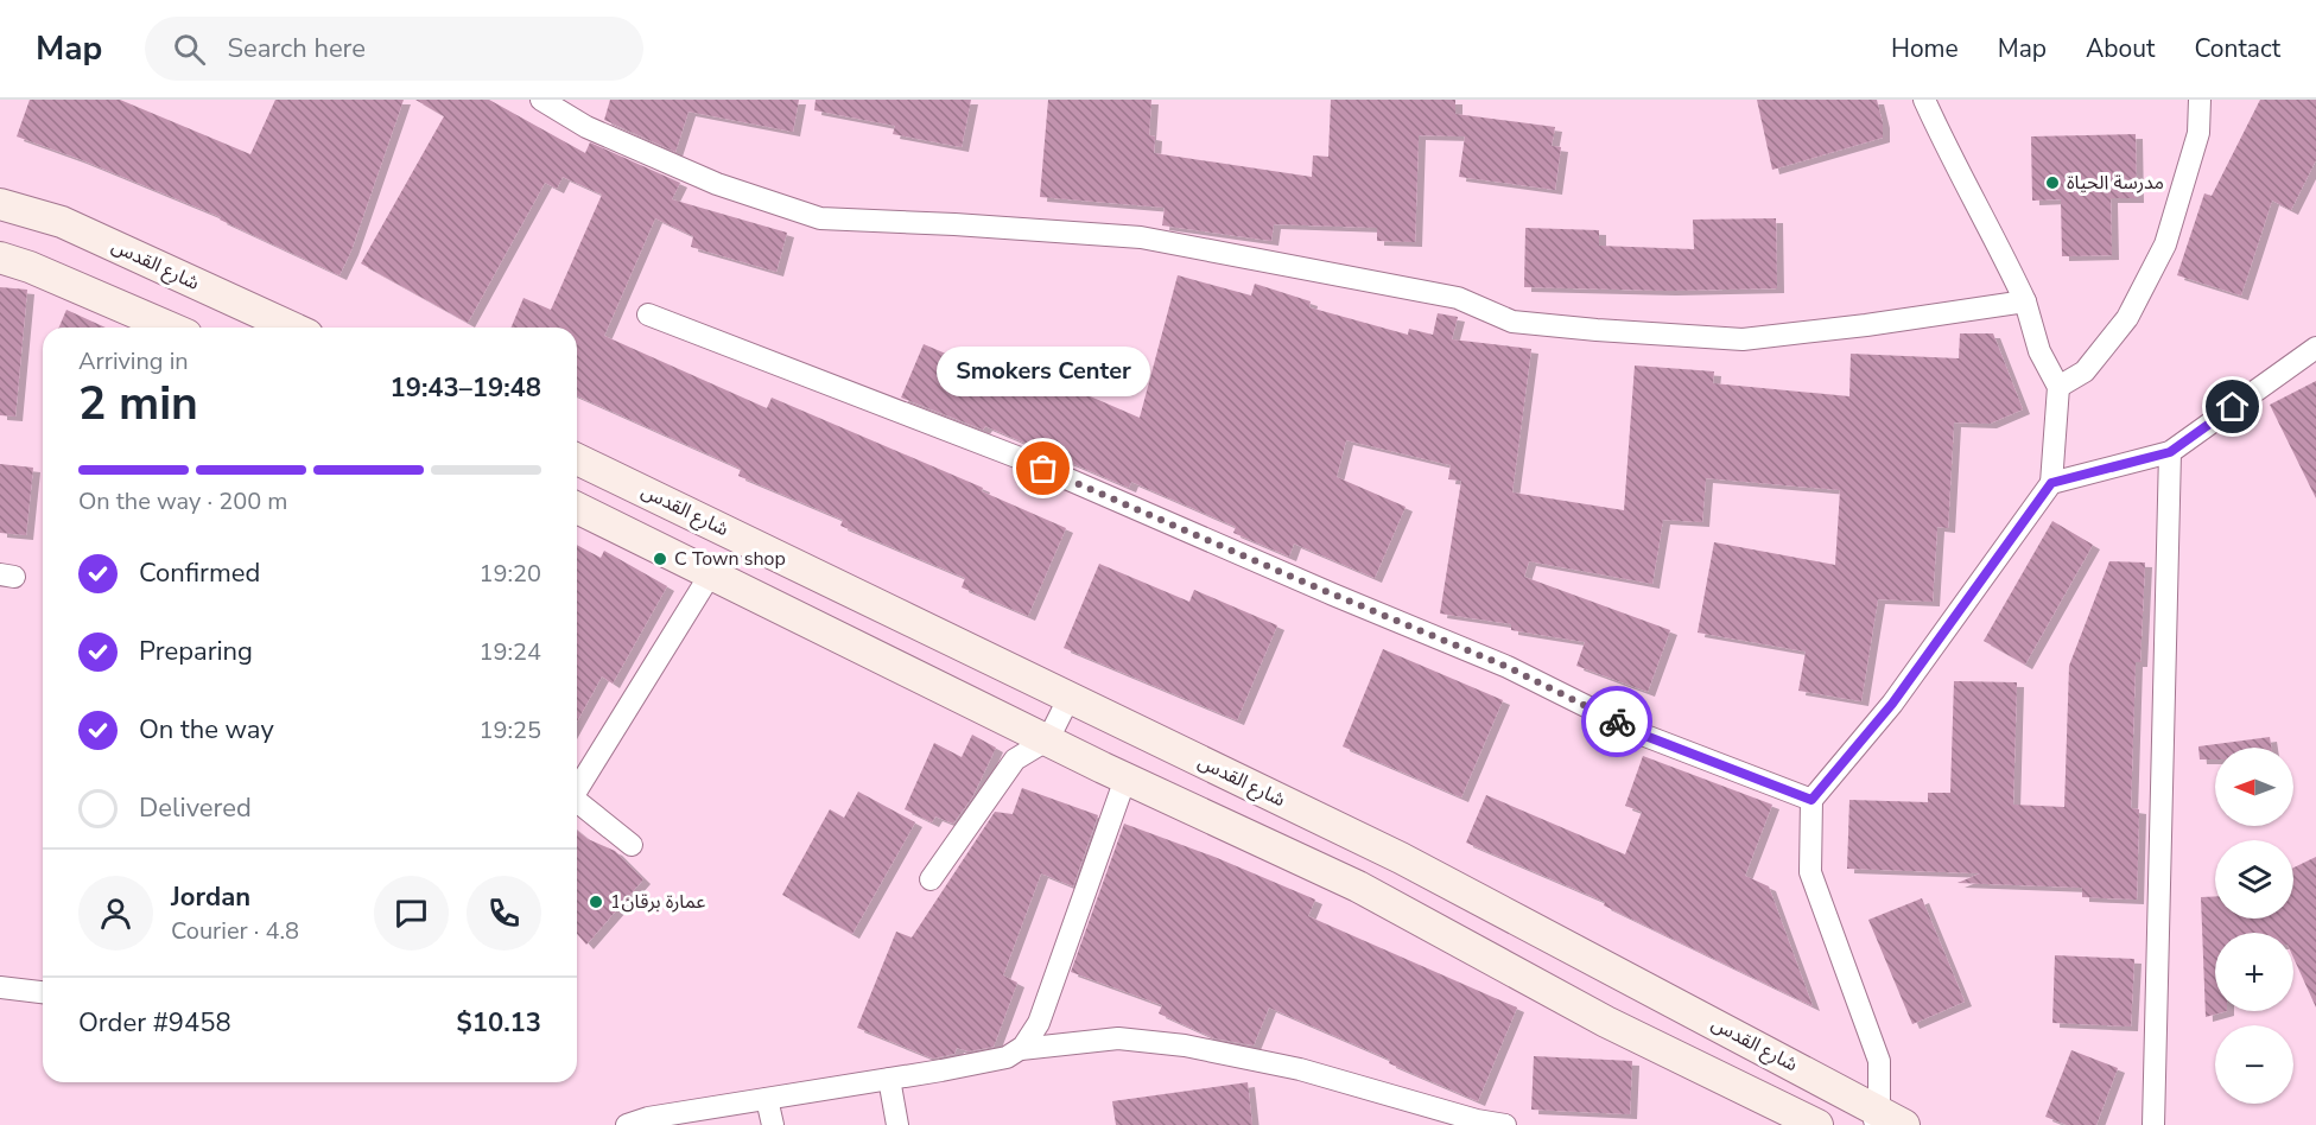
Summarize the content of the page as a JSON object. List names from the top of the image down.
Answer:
{
  "streets": {
    "main road": ["شارع القدس"]
  },
  "places": [
    "مدرسة الحياة",
    "Smokers Center",
    "C Town shop",
    "1عمارة برقان"
  ],
  "north": "left",
  "page": {
    "header": "Map",
    "search": "Search here",
    "nav": [
      "Home",
      "Map",
      "About",
      "Contact"
    ],
    "heading": ["2 min", "Arriving in", "19:43–19:48"],
    "panel": [
      "Jordan",
      "Courier · 4.8",
      "Order #9458",
      "$10.13"
    ],
    "bubble": "Smokers Center",
    "bar": "On the way · 200 m",
    "list": [
      ["Confirmed", "19:20"],
      ["Preparing", "19:24"],
      ["On the way", "19:25"],
      "Delivered"
    ],
    "map_buttons": ["+", "−"]
  }
}
